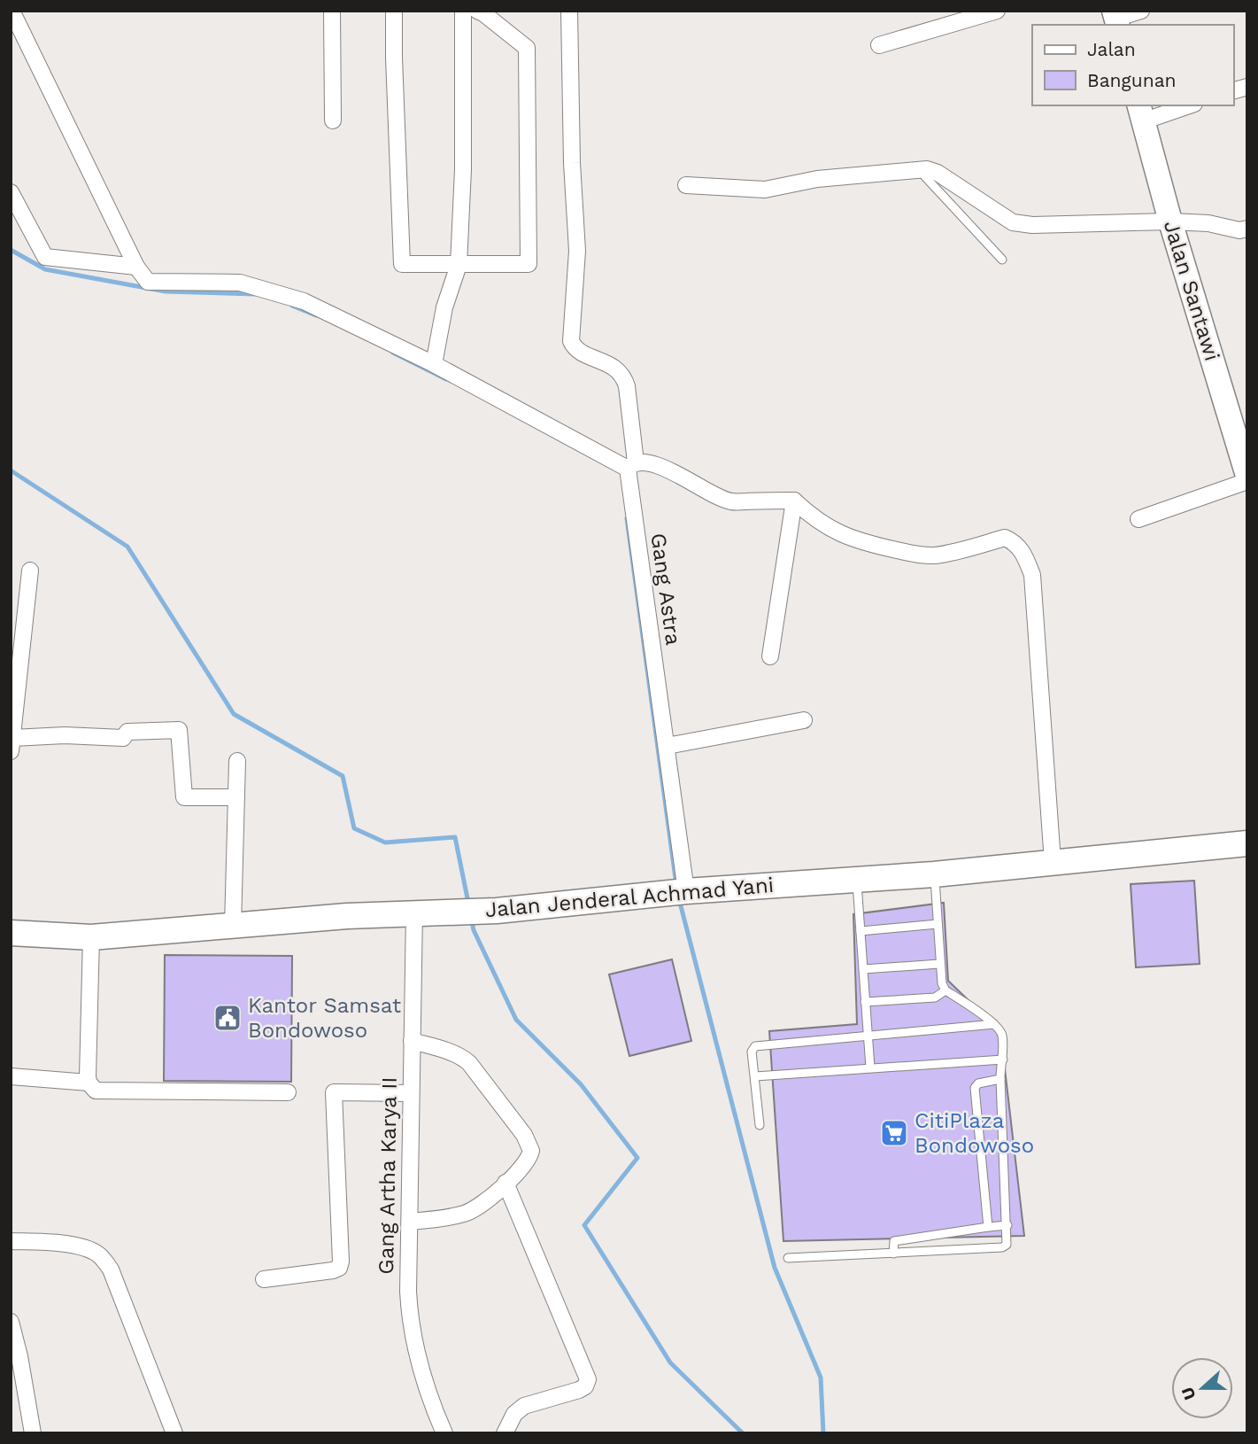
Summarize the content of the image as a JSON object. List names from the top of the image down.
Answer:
{
  "streets": {
    "main road": ["Jalan Santawi", "Jalan Jenderal Achmad Yani"],
    "street": ["Gang Astra", "Gang Artha Karya II"]
  },
  "crossings": [
    ["Gang Astra", "Jalan Jenderal Achmad Yani"],
    ["Jalan Jenderal Achmad Yani", "Gang Artha Karya II"]
  ],
  "places": {
    "public building": ["Kantor Samsat Bondowoso"],
    "supermarket": ["CitiPlaza Bondowoso"]
  },
  "legend": ["Jalan", "Bangunan"],
  "north": "left"
}
